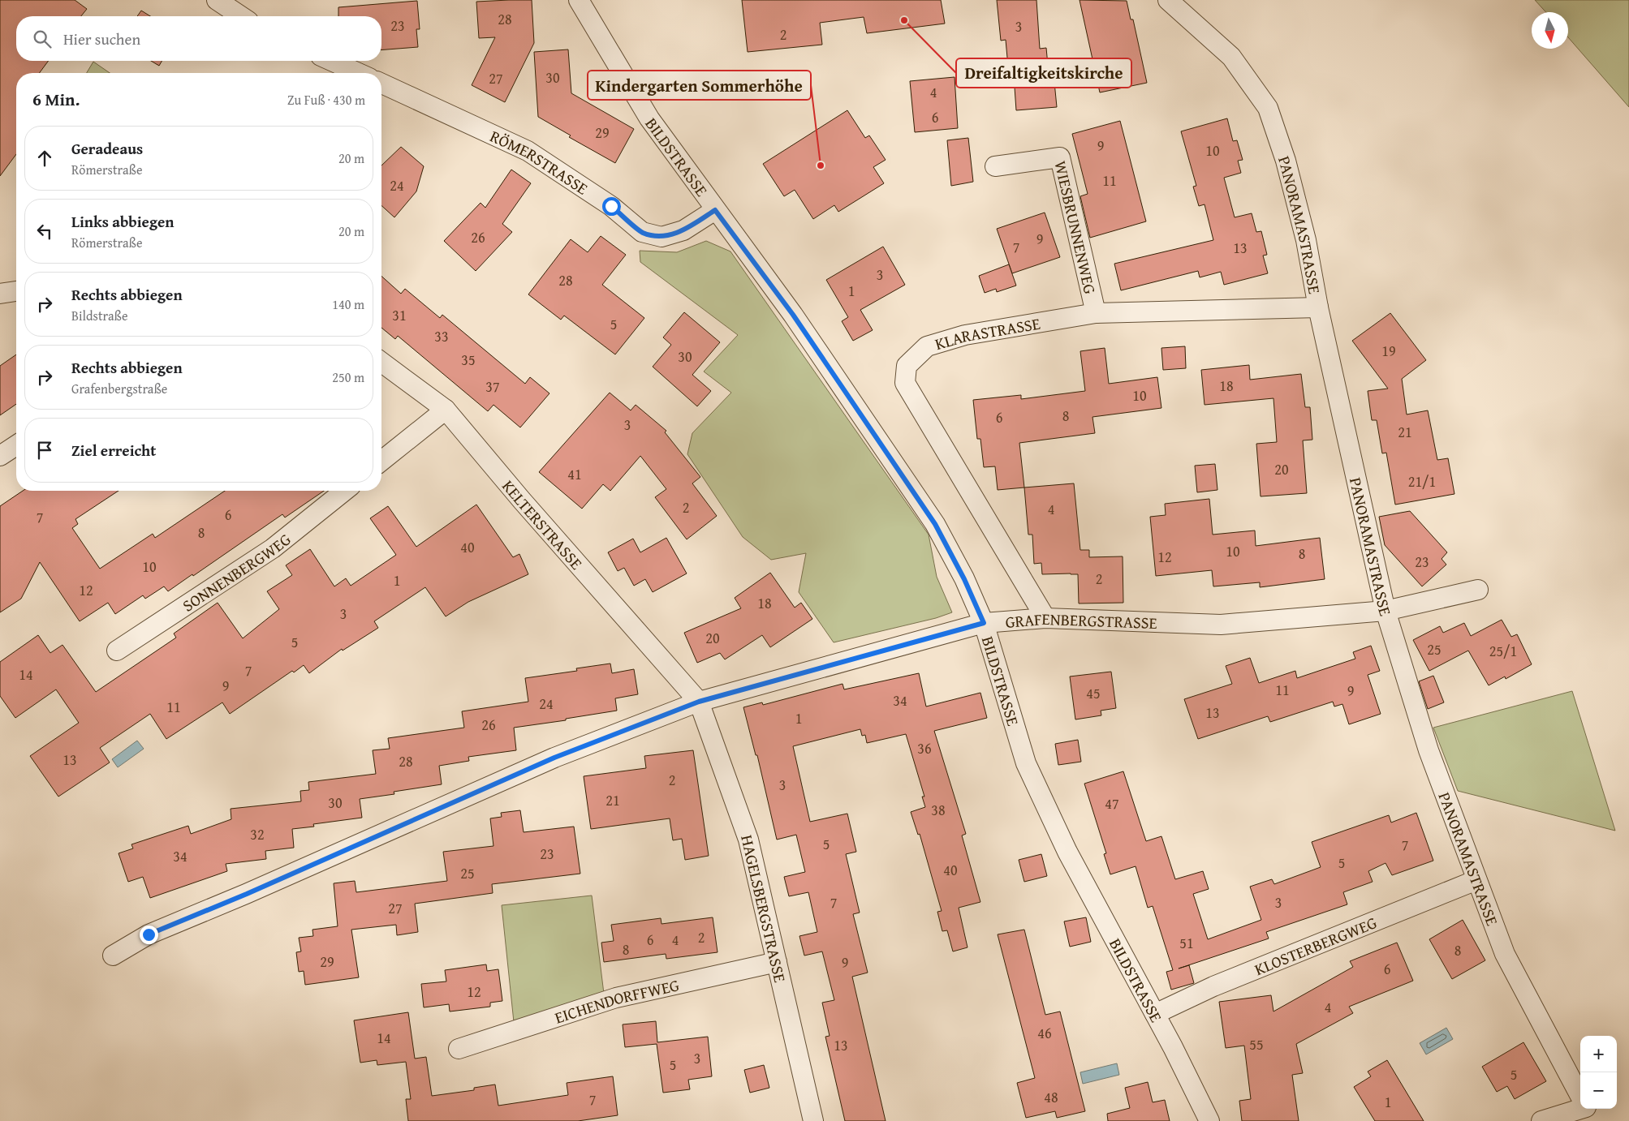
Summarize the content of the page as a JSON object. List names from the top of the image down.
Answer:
{
  "streets": {
    "street": [
      "BILDSTRASSE",
      "RÖMERSTRASSE",
      "PANORAMASTRASSE",
      "WIESBRUNNENWEG",
      "KLARASTRASSE",
      "KELTERSTRASSE",
      "SONNENBERGWEG",
      "GRAFENBERGSTRASSE",
      "HAGELSBERGSTRASSE",
      "KLOSTERBERGWEG",
      "EICHENDORFFWEG"
    ]
  },
  "crossings": [
    ["BILDSTRASSE", "RÖMERSTRASSE"],
    ["BILDSTRASSE", "GRAFENBERGSTRASSE"],
    ["BILDSTRASSE", "KLOSTERBERGWEG"],
    ["PANORAMASTRASSE", "KLARASTRASSE"],
    ["PANORAMASTRASSE", "GRAFENBERGSTRASSE"],
    ["PANORAMASTRASSE", "KLOSTERBERGWEG"],
    ["WIESBRUNNENWEG", "KLARASTRASSE"],
    ["KLARASTRASSE", "GRAFENBERGSTRASSE"],
    ["KELTERSTRASSE", "GRAFENBERGSTRASSE"],
    ["KELTERSTRASSE", "HAGELSBERGSTRASSE"],
    ["GRAFENBERGSTRASSE", "HAGELSBERGSTRASSE"],
    ["HAGELSBERGSTRASSE", "EICHENDORFFWEG"]
  ],
  "places": ["Dreifaltigkeitskirche", "Kindergarten Sommerhöhe"],
  "house_numbers": [
    "28",
    "23",
    "3",
    "2",
    "30",
    "27",
    "4",
    "6",
    "29",
    "9",
    "10",
    "11",
    "24",
    "26",
    "9",
    "7",
    "13",
    "3",
    "28",
    "1",
    "31",
    "5",
    "33",
    "19",
    "30",
    "35",
    "18",
    "37",
    "10",
    "8",
    "6",
    "3",
    "21",
    "20",
    "41",
    "21/1",
    "2",
    "4",
    "6",
    "7",
    "8",
    "40",
    "10",
    "8",
    "12",
    "23",
    "10",
    "2",
    "1",
    "12",
    "18",
    "3",
    "20",
    "5",
    "25",
    "25/1",
    "7",
    "14",
    "9",
    "11",
    "9",
    "45",
    "34",
    "24",
    "11",
    "13",
    "1",
    "26",
    "36",
    "13",
    "28",
    "2",
    "3",
    "21",
    "30",
    "47",
    "38",
    "32",
    "5",
    "7",
    "23",
    "34",
    "5",
    "40",
    "25",
    "7",
    "3",
    "27",
    "2",
    "6",
    "4",
    "51",
    "8",
    "8",
    "29",
    "9",
    "6",
    "12",
    "4",
    "46",
    "14",
    "55",
    "13",
    "3",
    "5",
    "5",
    "48",
    "7",
    "1"
  ],
  "north": "bottom",
  "page": {
    "search": "Hier suchen",
    "heading": ["6 Min.", "Zu Fuß · 430 m"],
    "list": [
      ["Geradeaus", "Römerstraße", "20 m"],
      ["Links abbiegen", "Römerstraße", "20 m"],
      ["Rechts abbiegen", "Bildstraße", "140 m"],
      ["Rechts abbiegen", "Grafenbergstraße", "250 m"],
      "Ziel erreicht"
    ],
    "map_buttons": ["+", "−"]
  }
}
